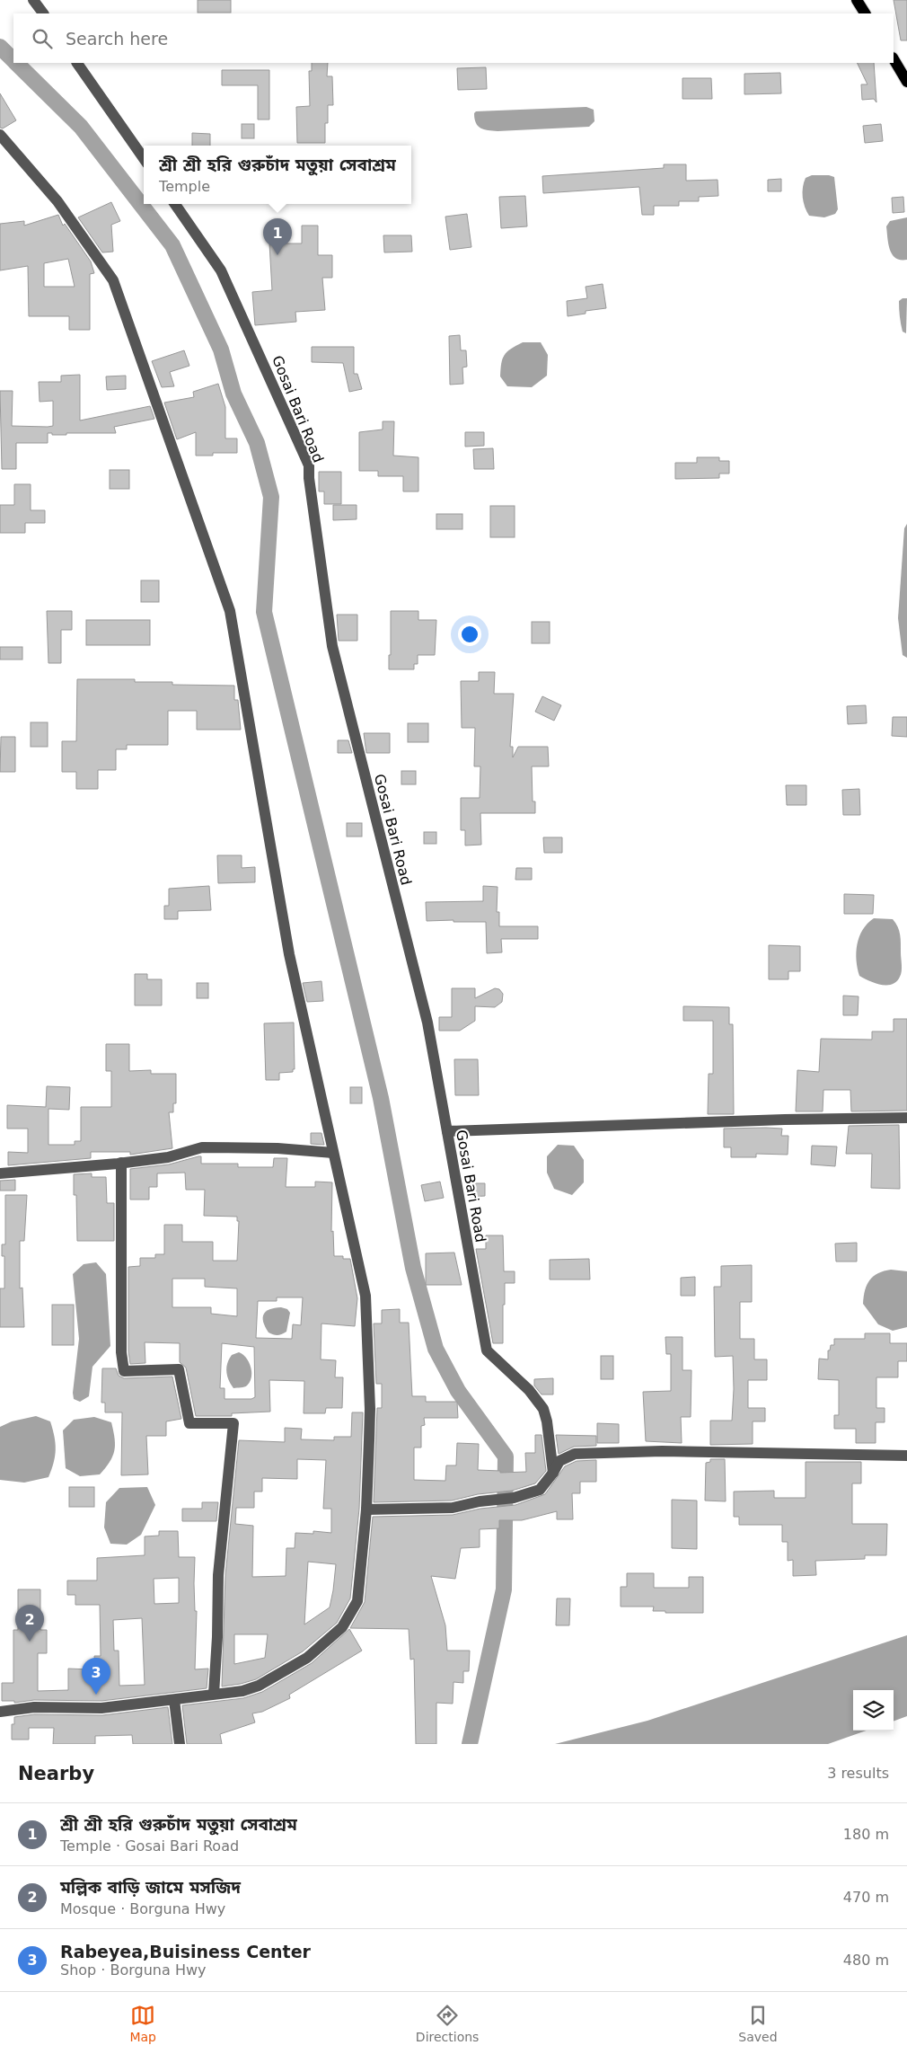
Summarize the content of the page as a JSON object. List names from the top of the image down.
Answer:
{
  "streets": {
    "street": ["Gosai Bari Road"]
  },
  "page": {
    "search": "Search here",
    "popup": ["শ্রী শ্রী হরি গুরুচাঁদ মতুয়া সেবাশ্রম", "Temple"],
    "pins": ["1", "2", "3"],
    "heading": ["Nearby", "3 results"],
    "list": [
      {
        "mark": "1",
        "name": "শ্রী শ্রী হরি গুরুচাঁদ মতুয়া সেবাশ্রম",
        "note": "Temple · Gosai Bari Road",
        "value": "180 m"
      },
      {
        "mark": "2",
        "name": "মল্লিক বাড়ি জামে মসজিদ",
        "note": "Mosque · Borguna Hwy",
        "value": "470 m"
      },
      {
        "mark": "3",
        "name": "Rabeyea,Buisiness Center",
        "note": "Shop · Borguna Hwy",
        "value": "480 m"
      }
    ],
    "nav": ["Map", "Directions", "Saved"]
  }
}
